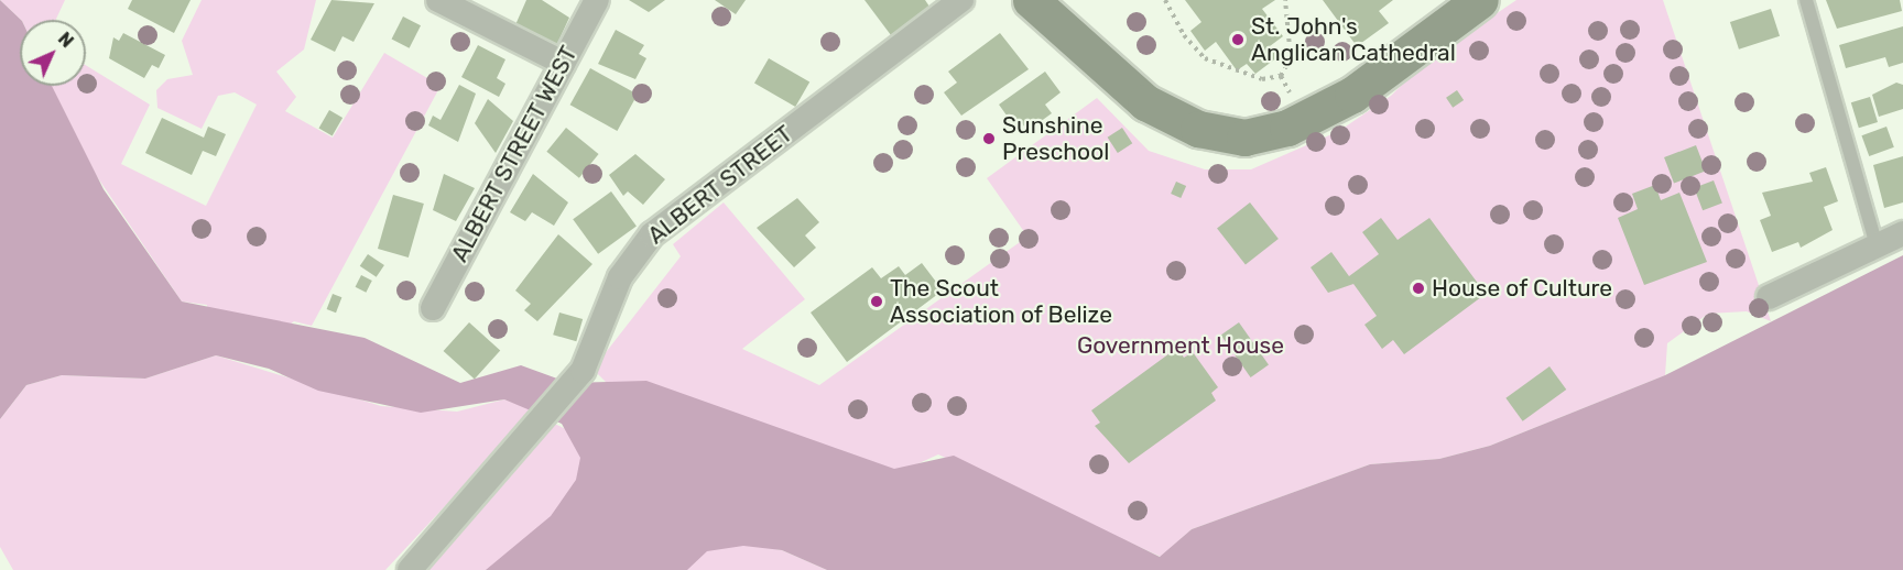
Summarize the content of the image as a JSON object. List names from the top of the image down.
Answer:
{
  "streets": {
    "street": ["ALBERT STREET WEST", "ALBERT STREET"]
  },
  "parks": ["Government House"],
  "places": [
    "St. John's Anglican Cathedral",
    "Sunshine Preschool",
    "House of Culture",
    "The Scout Association of Belize"
  ],
  "north": "top right"
}
